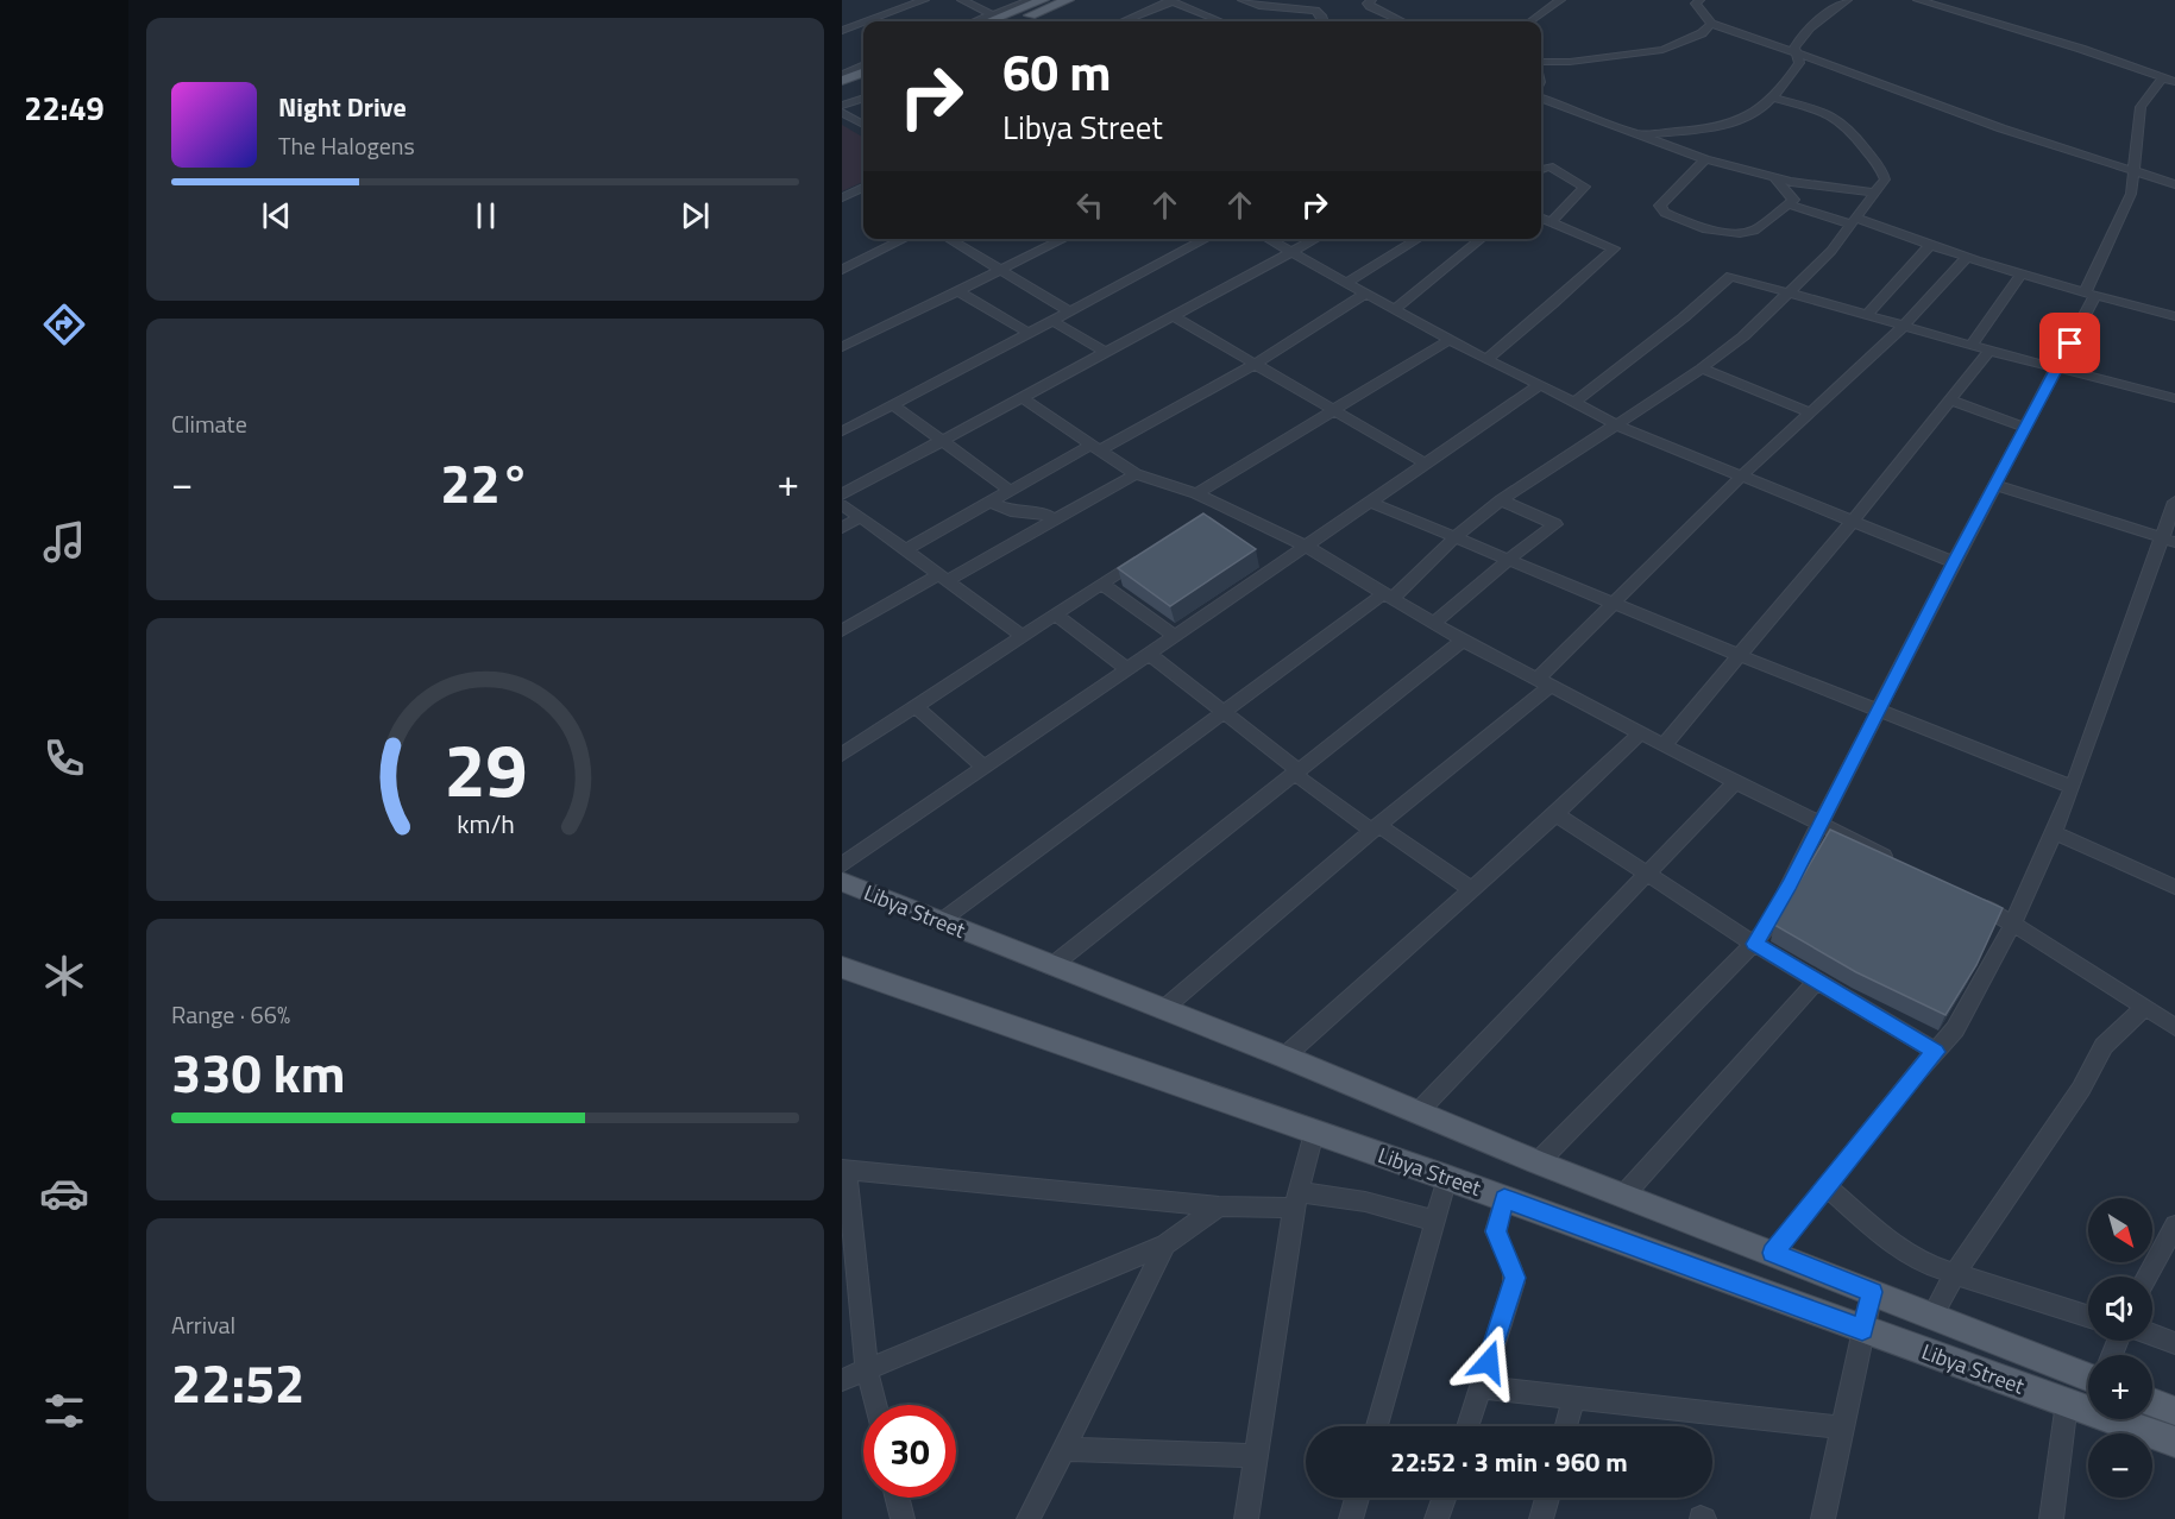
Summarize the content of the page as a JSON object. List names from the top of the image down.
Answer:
{
  "streets": {
    "main road": ["Libya Street"]
  },
  "north": "bottom right",
  "page": {
    "tabs": "22:49",
    "turn": ["60 m", "Libya Street"],
    "song": ["Night Drive", "The Halogens"],
    "tile": [
      "Climate",
      ["Range · 66%", "330 km"],
      ["Arrival", "22:52"]
    ],
    "heat": ["−", "22°", "+"],
    "map_buttons": ["+", "−"],
    "limit": "30",
    "trip": "22:52 · 3 min · 960 m",
    "gauge": ["29", "km/h"]
  }
}
